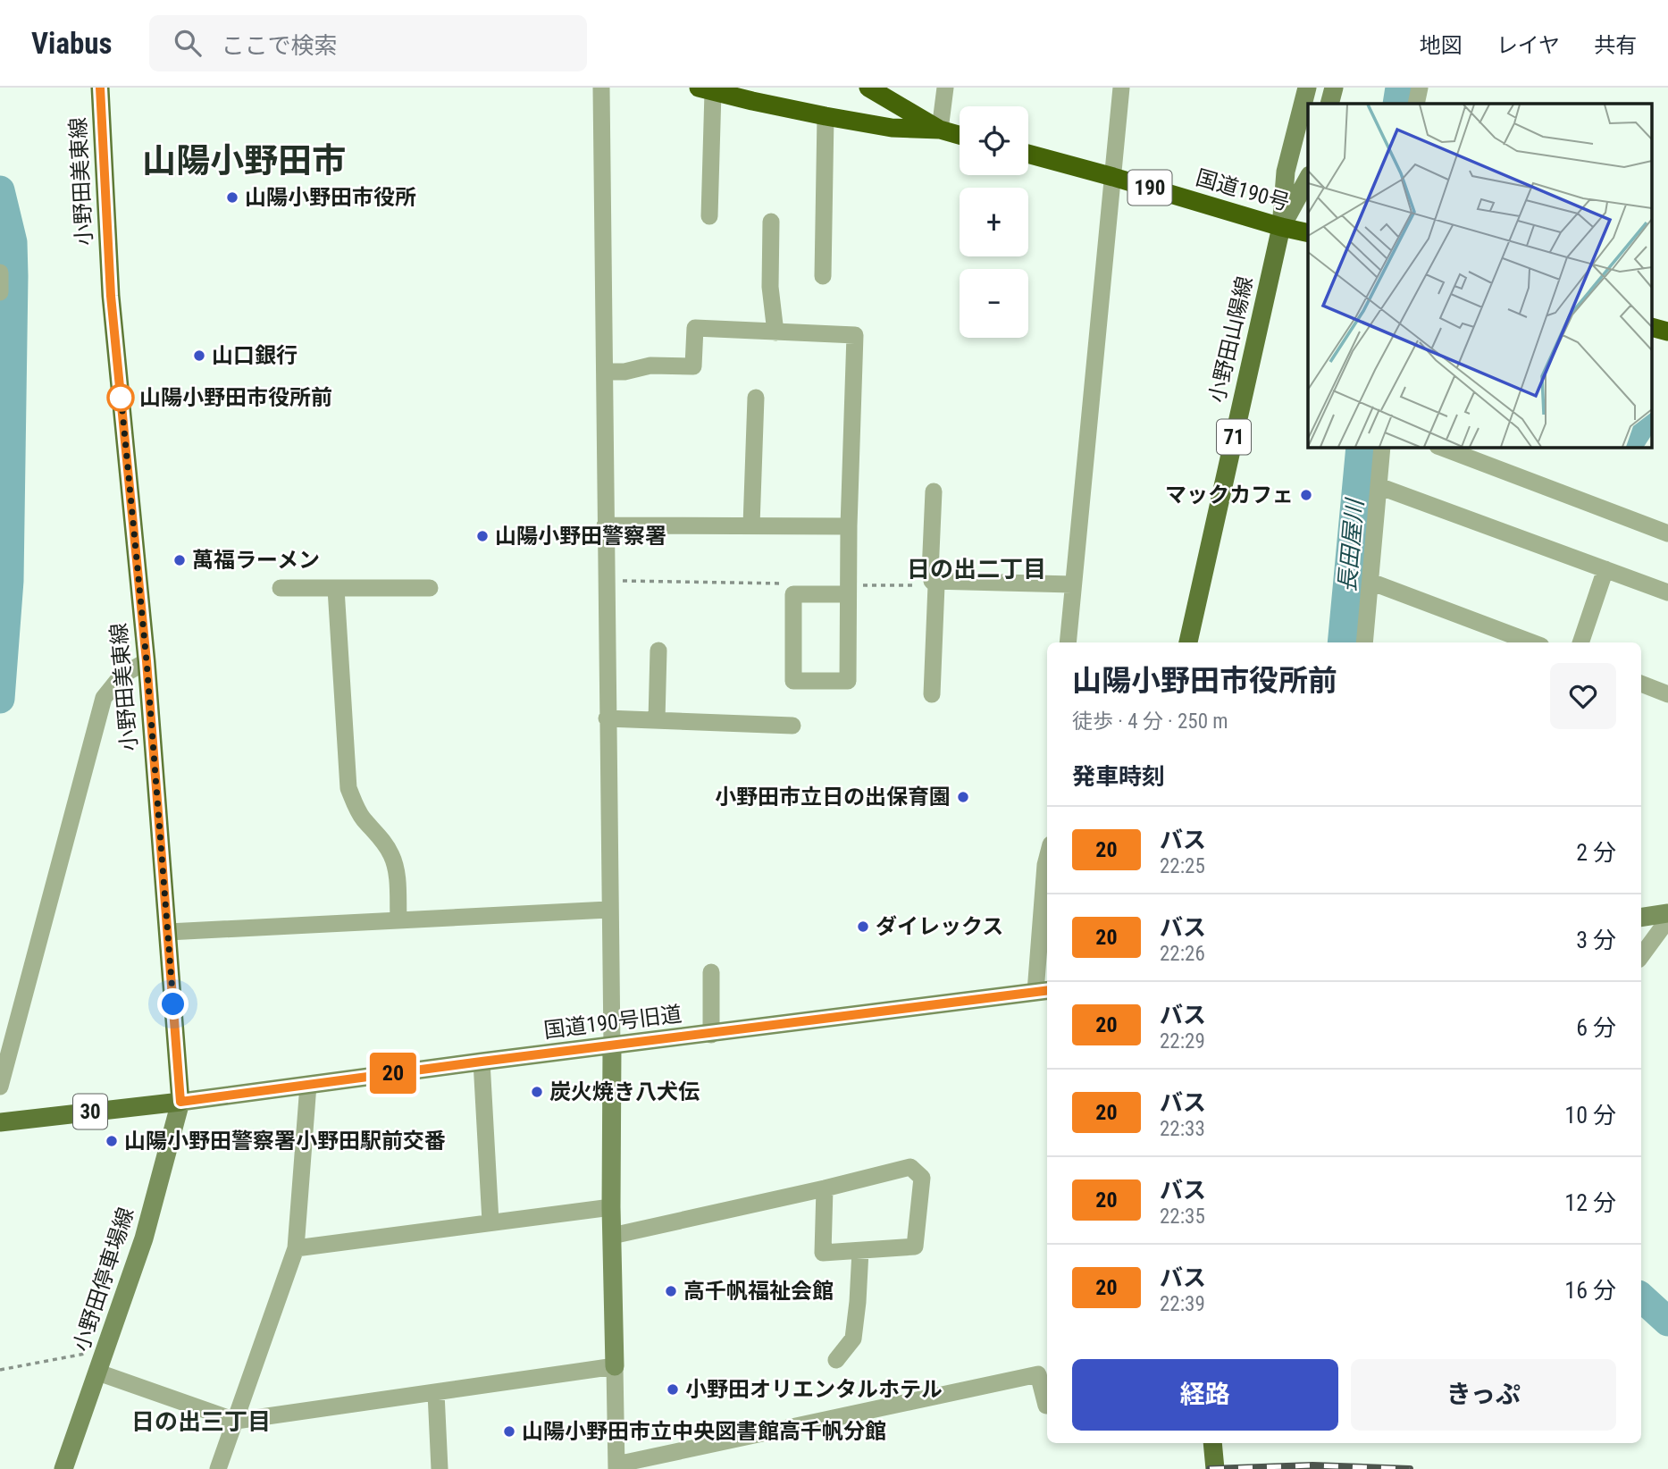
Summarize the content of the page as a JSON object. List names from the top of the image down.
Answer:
{
  "streets": {
    "highway": ["190", "国道190号"],
    "main road": [
      "小野田美東線",
      "小野田山陽線",
      "71",
      "30"
    ],
    "street": ["国道190号旧道", "小野田停車場線"]
  },
  "crossings": [
    ["小野田美東線", "国道190号旧道"],
    ["小野田美東線", "30"],
    ["小野田美東線", "小野田停車場線"],
    ["国道190号", "小野田山陽線"],
    ["国道190号旧道", "30"],
    ["国道190号旧道", "小野田停車場線"],
    ["30", "小野田停車場線"]
  ],
  "districts": ["山陽小野田市", "日の出二丁目", "日の出三丁目"],
  "water": ["長田屋川"],
  "places": [
    "山陽小野田市役所",
    "山口銀行",
    "山陽小野田市役所前",
    "マックカフェ",
    "山陽小野田警察署",
    "萬福ラーメン",
    "小野田市立日の出保育園",
    "ダイレックス",
    "炭火焼き八犬伝",
    "山陽小野田警察署小野田駅前交番",
    "高千帆福祉会館",
    "小野田オリエンタルホテル",
    "山陽小野田市立中央図書館高千帆分館"
  ],
  "lines": ["bus line 20"],
  "page": {
    "header": "Viabus",
    "search": "ここで検索",
    "nav": ["地図", "レイヤ", "共有"],
    "on_map": "20",
    "map_buttons": ["+", "−"],
    "heading": [
      ["山陽小野田市役所前", "徒歩 · 4 分 · 250 m"],
      "発車時刻"
    ],
    "list": [
      {
        "mark": "20",
        "name": "バス",
        "note": "22:25",
        "value": "2 分"
      },
      {
        "mark": "20",
        "name": "バス",
        "note": "22:26",
        "value": "3 分"
      },
      {
        "mark": "20",
        "name": "バス",
        "note": "22:29",
        "value": "6 分"
      },
      {
        "mark": "20",
        "name": "バス",
        "note": "22:33",
        "value": "10 分"
      },
      {
        "mark": "20",
        "name": "バス",
        "note": "22:35",
        "value": "12 分"
      },
      {
        "mark": "20",
        "name": "バス",
        "note": "22:39",
        "value": "16 分"
      }
    ],
    "buttons": ["経路", "きっぷ"]
  }
}
